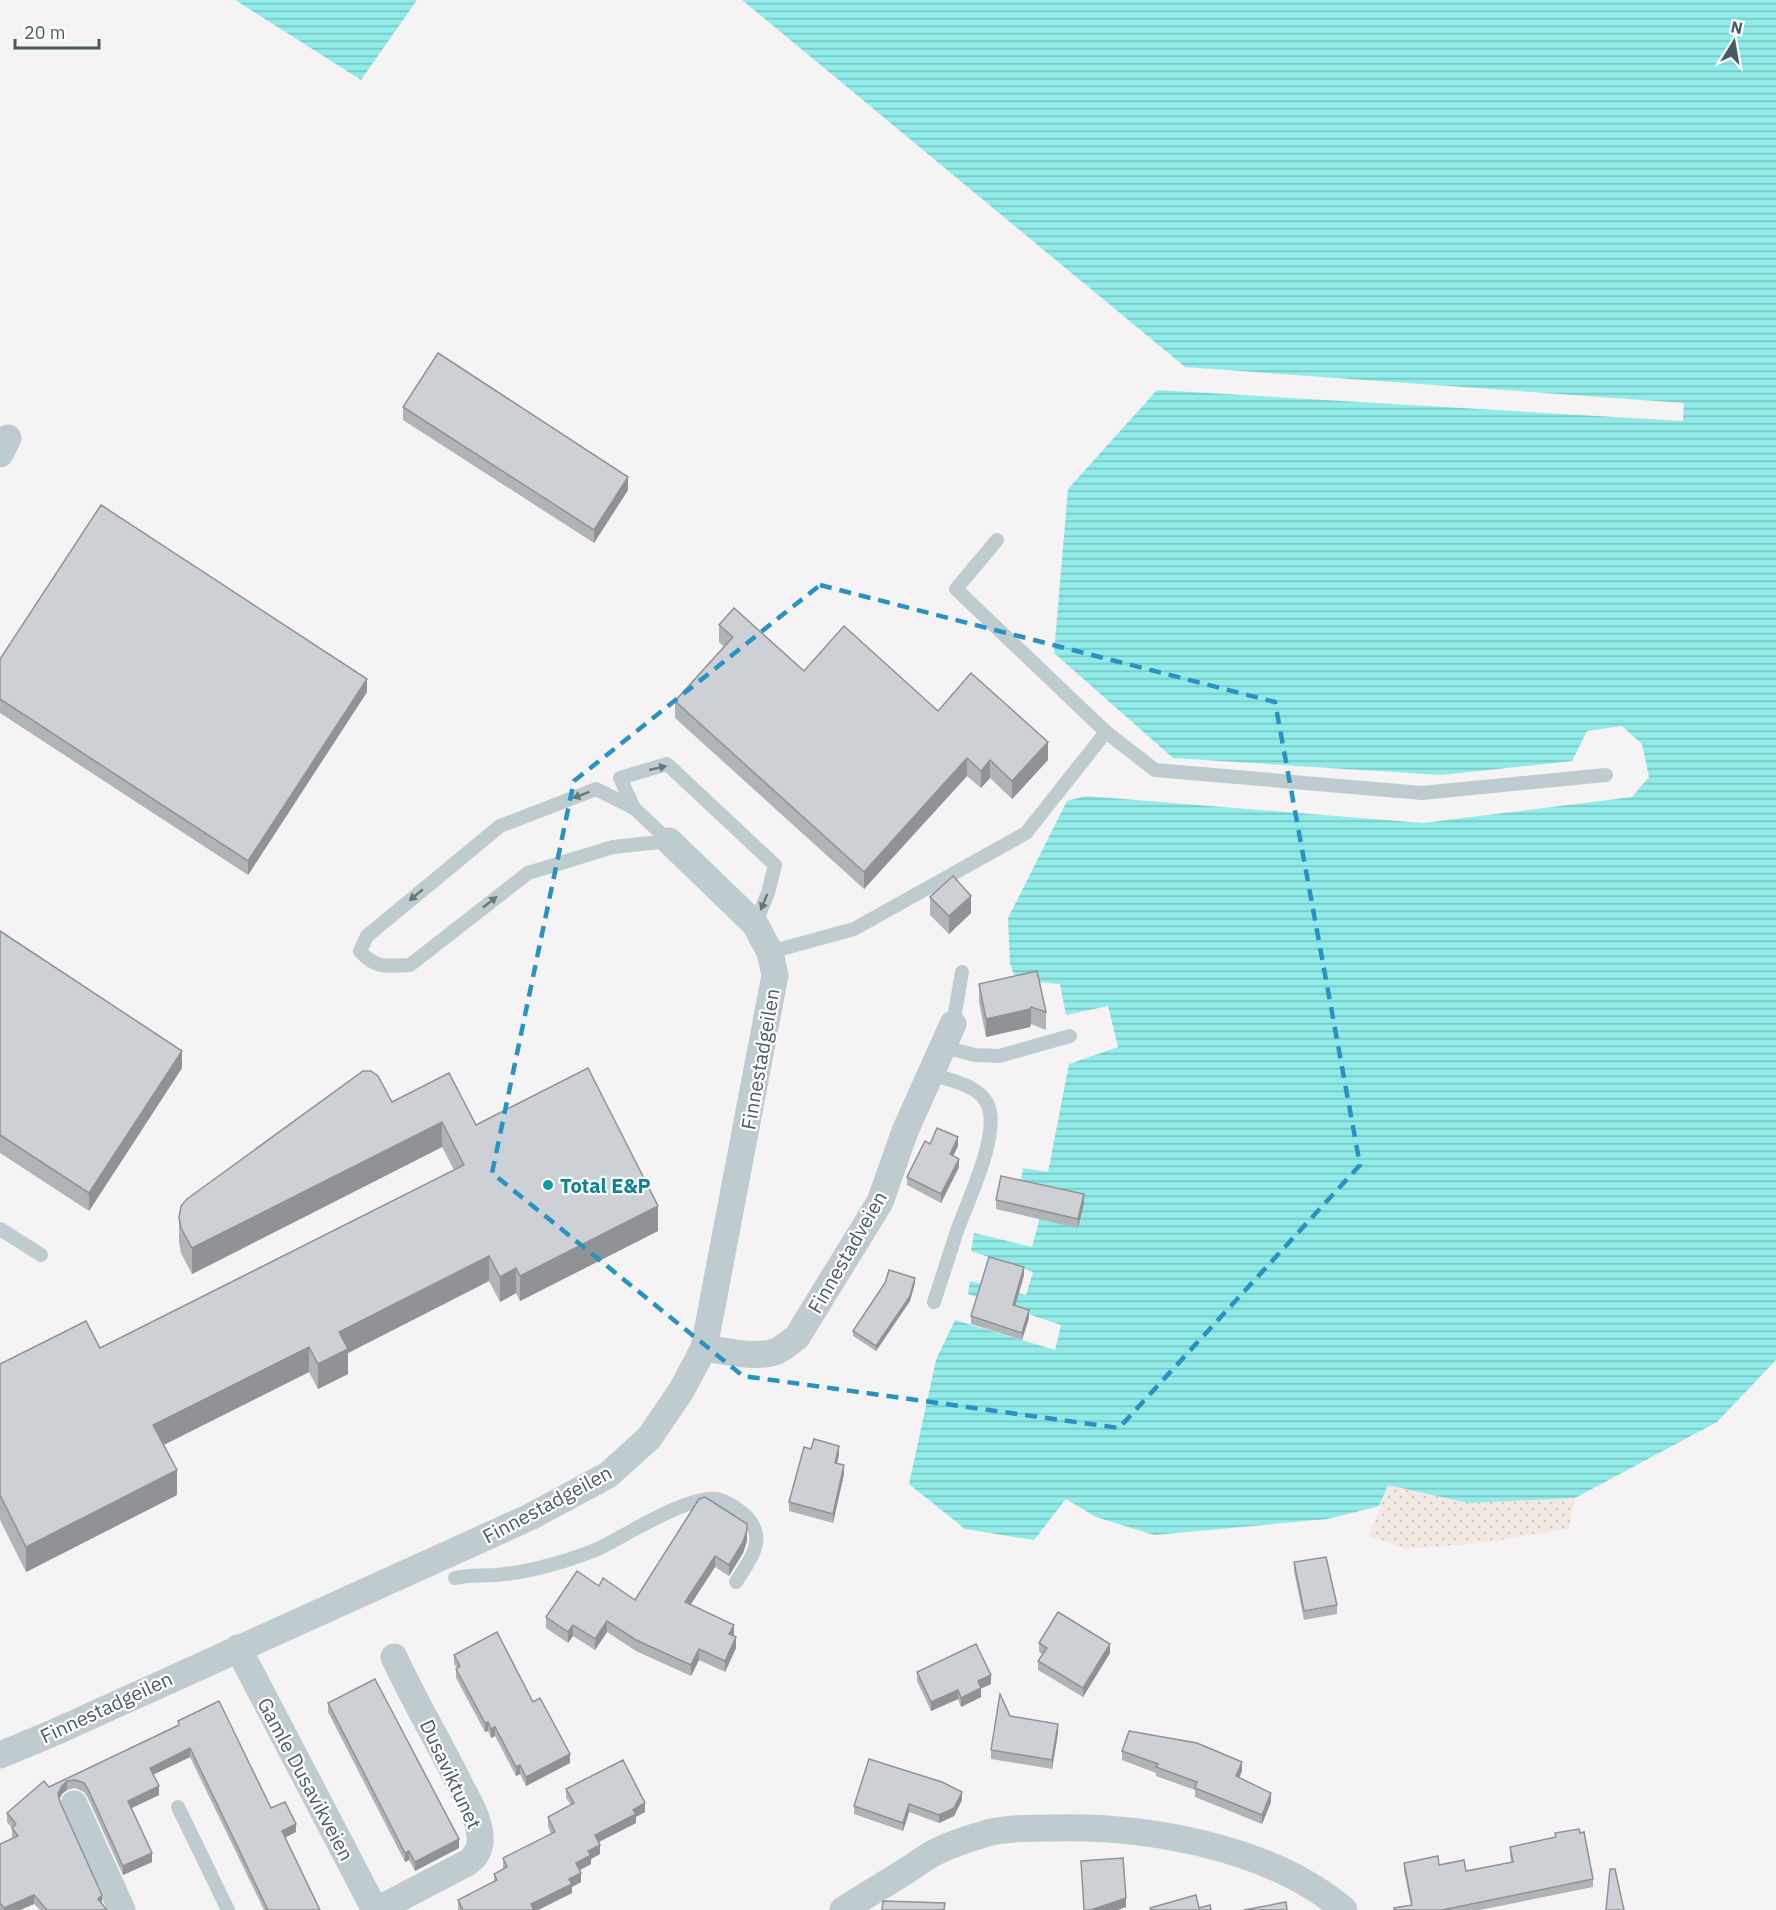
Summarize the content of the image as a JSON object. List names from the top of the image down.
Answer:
{
  "streets": {
    "street": [
      "Finnestadgeilen",
      "Finnestadveien",
      "Dusaviktunet",
      "Gamle Dusavikveien"
    ]
  },
  "crossings": [
    ["Finnestadgeilen", "Finnestadveien"],
    ["Finnestadgeilen", "Gamle Dusavikveien"],
    ["Dusaviktunet", "Gamle Dusavikveien"]
  ],
  "places": ["Total E&P"],
  "scale_bar": "20 m",
  "north": "top"
}
